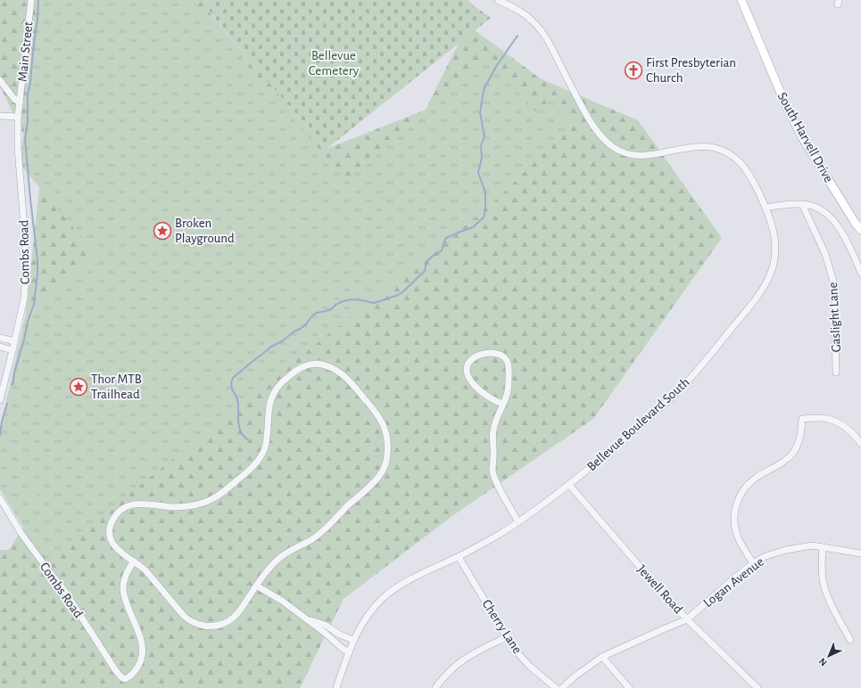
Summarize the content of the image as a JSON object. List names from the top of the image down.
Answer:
{
  "streets": {
    "main road": ["South Harvell Drive"],
    "street": [
      "Main Street",
      "Combs Road",
      "Gaslight Lane",
      "Bellevue Boulevard South",
      "Logan Avenue",
      "Jewell Road",
      "Cherry Lane"
    ]
  },
  "crossings": [
    ["Main Street", "Combs Road"],
    ["Bellevue Boulevard South", "Jewell Road"],
    ["Bellevue Boulevard South", "Cherry Lane"],
    ["Logan Avenue", "Jewell Road"]
  ],
  "parks": ["Bellevue Cemetery"],
  "places": {
    "church": ["First Presbyterian Church"],
    "place": ["Broken Playground", "Thor MTB Trailhead"]
  },
  "north": "bottom left"
}
